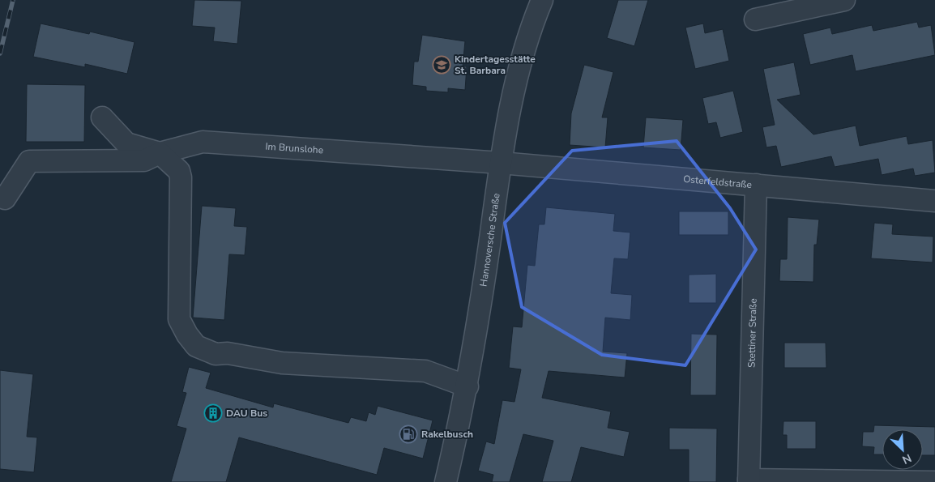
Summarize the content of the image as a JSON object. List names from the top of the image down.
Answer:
{
  "streets": {
    "street": [
      "Im Brunslohe",
      "Osterfeldstraße",
      "Hannoversche Straße",
      "Stettiner Straße"
    ]
  },
  "crossings": [
    ["Im Brunslohe", "Osterfeldstraße"],
    ["Im Brunslohe", "Hannoversche Straße"],
    ["Osterfeldstraße", "Hannoversche Straße"],
    ["Osterfeldstraße", "Stettiner Straße"]
  ],
  "places": {
    "school or university": ["Kindertagesstätte St. Barbara"],
    "building": ["DAU Bus"],
    "fuel station": ["Rakelbusch"]
  },
  "north": "bottom right"
}
